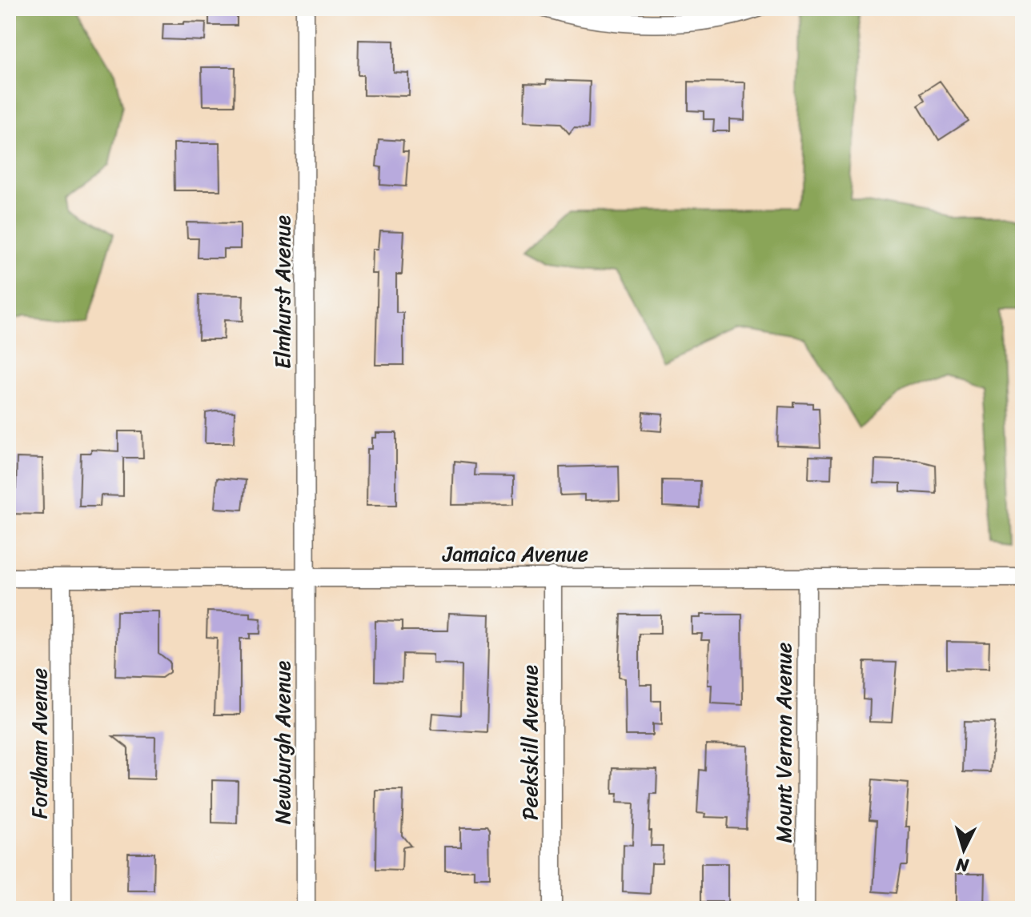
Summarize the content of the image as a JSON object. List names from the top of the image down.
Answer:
{
  "streets": {
    "street": [
      "Elmhurst Avenue",
      "Jamaica Avenue",
      "Newburgh Avenue",
      "Peekskill Avenue",
      "Mount Vernon Avenue",
      "Fordham Avenue"
    ]
  },
  "crossings": [
    ["Elmhurst Avenue", "Jamaica Avenue"],
    ["Elmhurst Avenue", "Newburgh Avenue"],
    ["Jamaica Avenue", "Newburgh Avenue"],
    ["Jamaica Avenue", "Peekskill Avenue"],
    ["Jamaica Avenue", "Mount Vernon Avenue"],
    ["Jamaica Avenue", "Fordham Avenue"]
  ],
  "north": "bottom"
}
